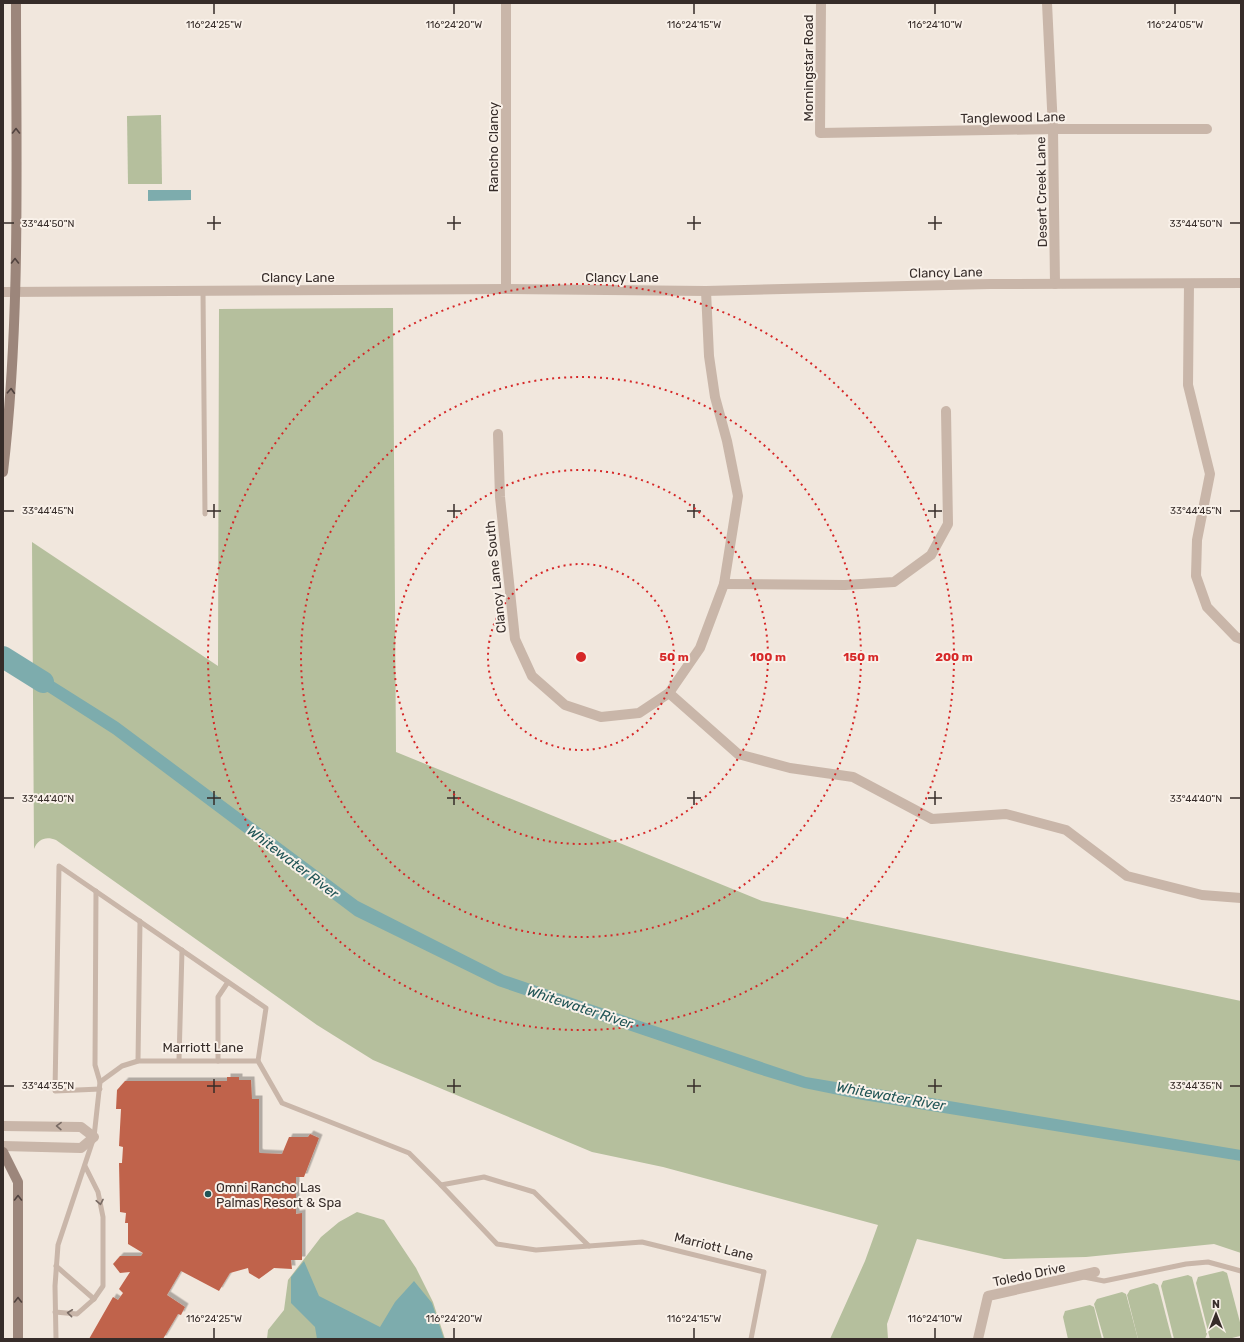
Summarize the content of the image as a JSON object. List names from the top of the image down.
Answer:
{
  "streets": {
    "street": [
      "Morningstar Road",
      "Tanglewood Lane",
      "Rancho Clancy",
      "Desert Creek Lane",
      "Clancy Lane",
      "Clancy Lane South",
      "Toledo Drive"
    ],
    "lane": ["Marriott Lane"]
  },
  "crossings": [
    ["Morningstar Road", "Tanglewood Lane"],
    ["Tanglewood Lane", "Desert Creek Lane"],
    ["Rancho Clancy", "Clancy Lane"],
    ["Desert Creek Lane", "Clancy Lane"],
    ["Clancy Lane", "Clancy Lane South"]
  ],
  "water": ["Whitewater River"],
  "places": ["Omni Rancho Las Palmas Resort & Spa"],
  "north": "top",
  "coordinates": [
    "116°24'25\"W",
    "116°24'20\"W",
    "116°24'15\"W",
    "116°24'10\"W",
    "116°24'05\"W",
    "33°44'50\"N",
    "33°44'45\"N",
    "33°44'40\"N",
    "33°44'35\"N"
  ],
  "rings": [
    "50 m",
    "100 m",
    "150 m",
    "200 m"
  ]
}
